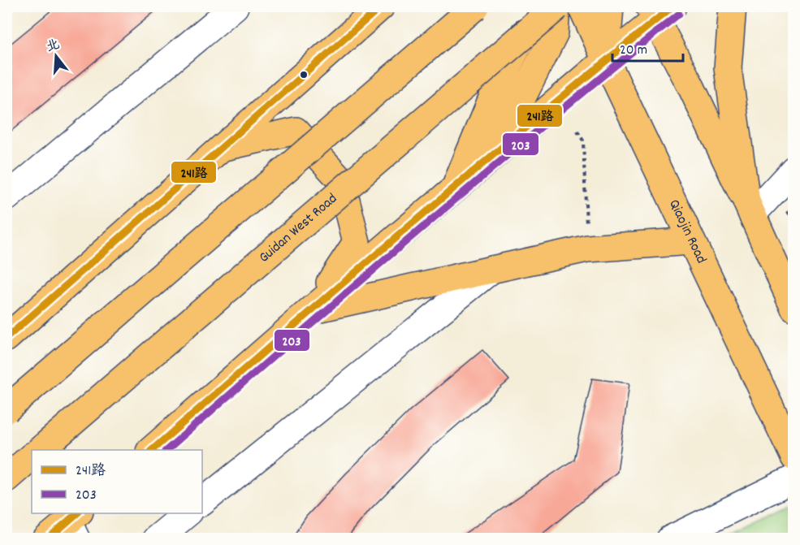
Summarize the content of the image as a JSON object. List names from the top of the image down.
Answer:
{
  "streets": {
    "main road": ["Guidan West Road", "Qiaojin Road"]
  },
  "lines": ["transit line 241路", "transit line 203"],
  "legend": ["241路", "203"],
  "scale_bar": "20 m",
  "north": "top"
}
